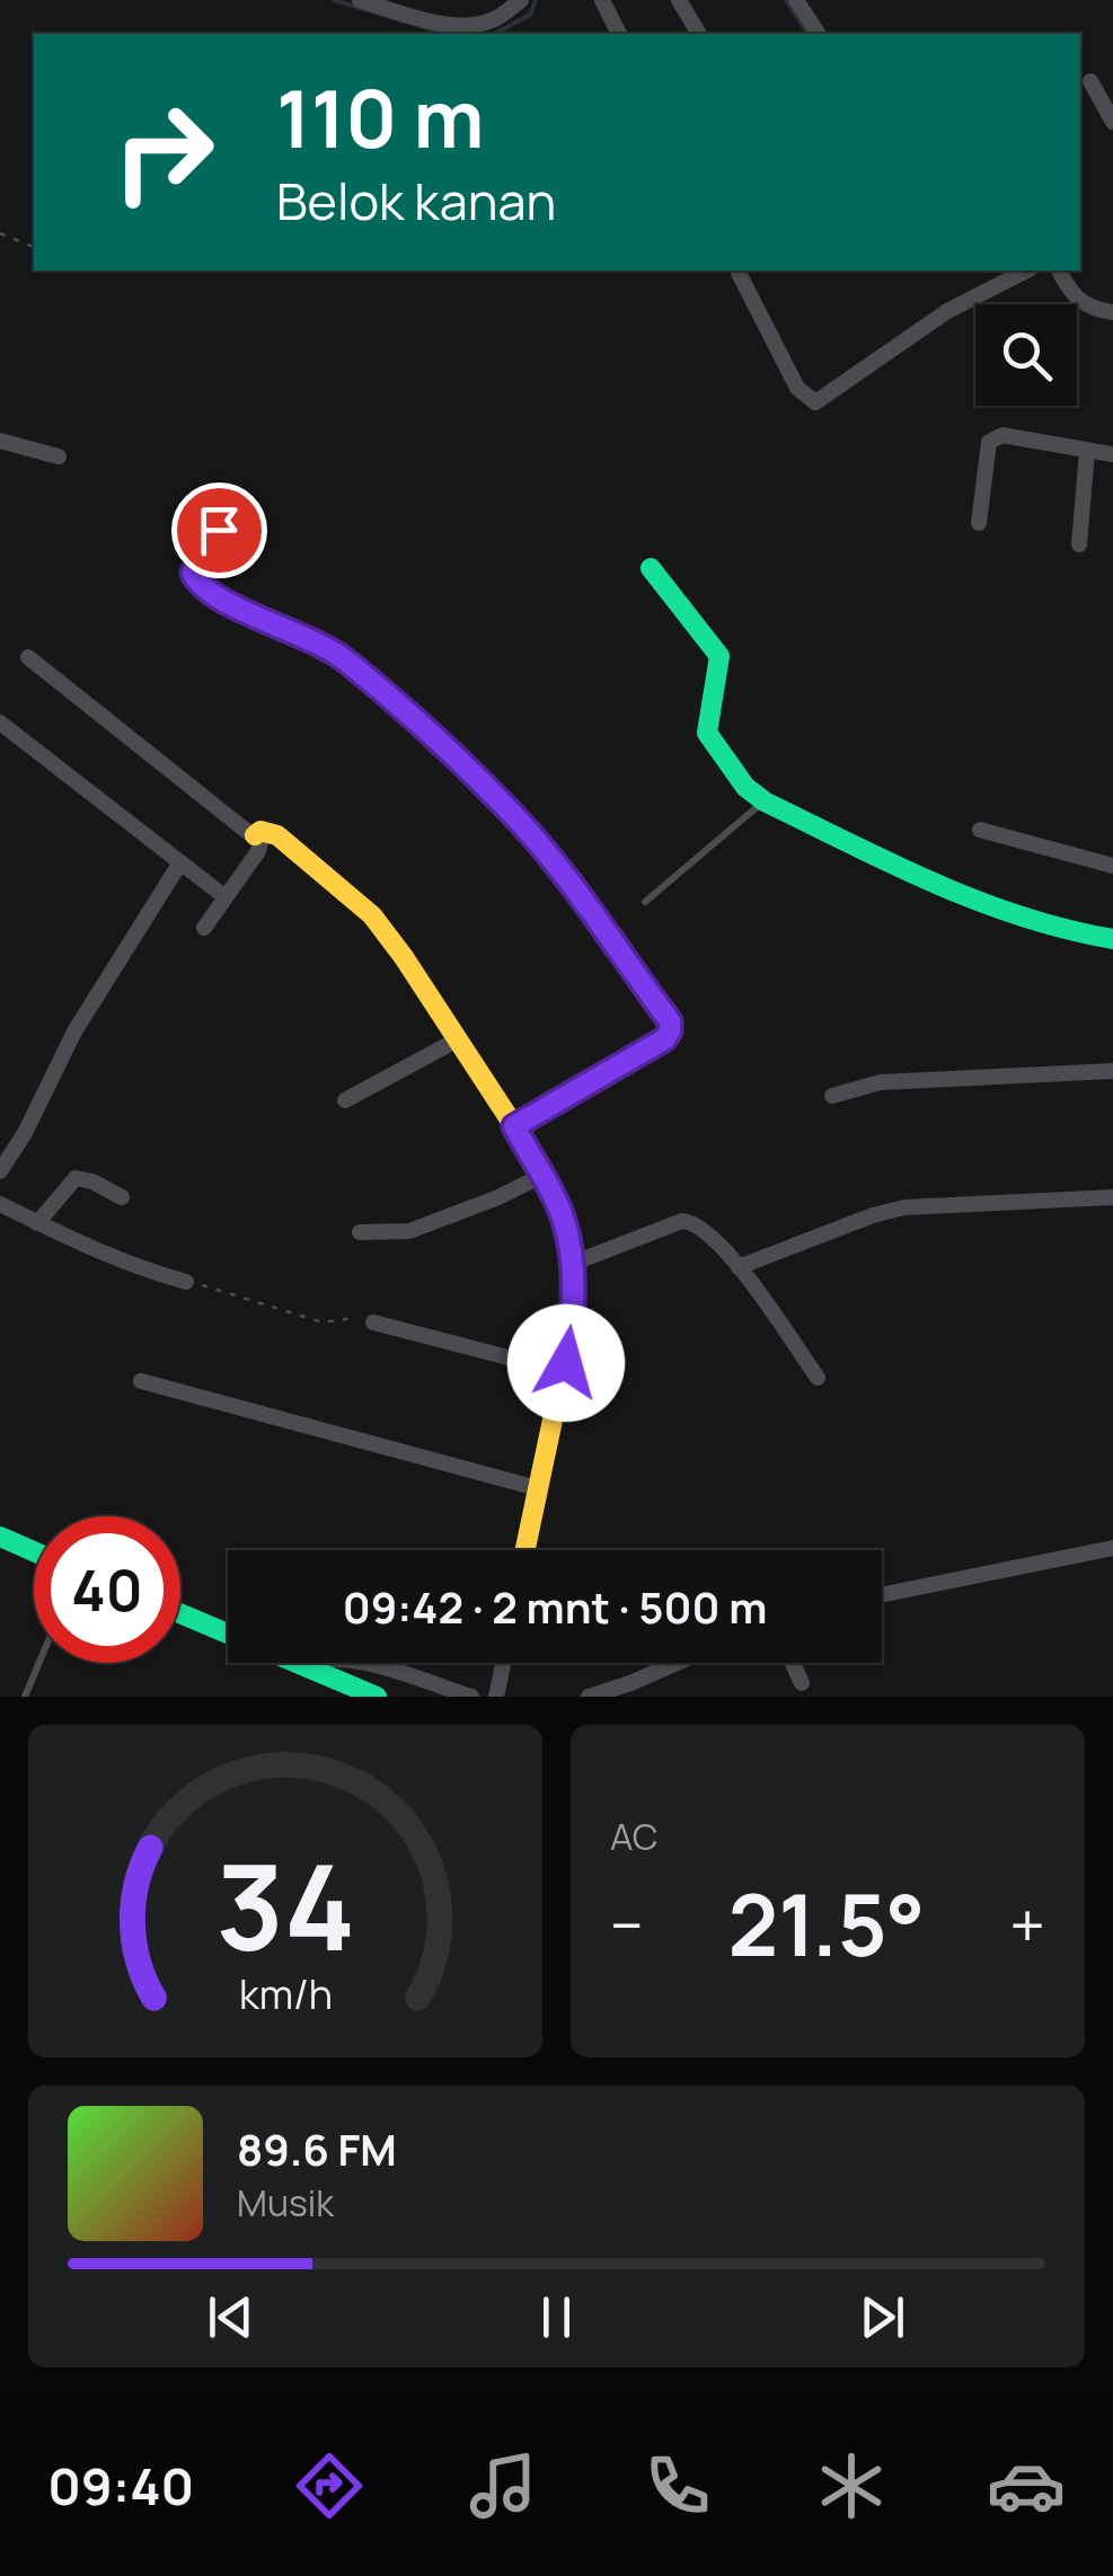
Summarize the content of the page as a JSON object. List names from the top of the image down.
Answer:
{
  "page": {
    "turn": ["110 m", "Belok kanan"],
    "limit": "40",
    "trip": "09:42 · 2 mnt · 500 m",
    "tile": "AC",
    "heat": ["−", "21.5°", "+"],
    "song": ["89.6 FM", "Musik"],
    "tabs": "09:40",
    "gauge": ["34", "km/h"]
  }
}
